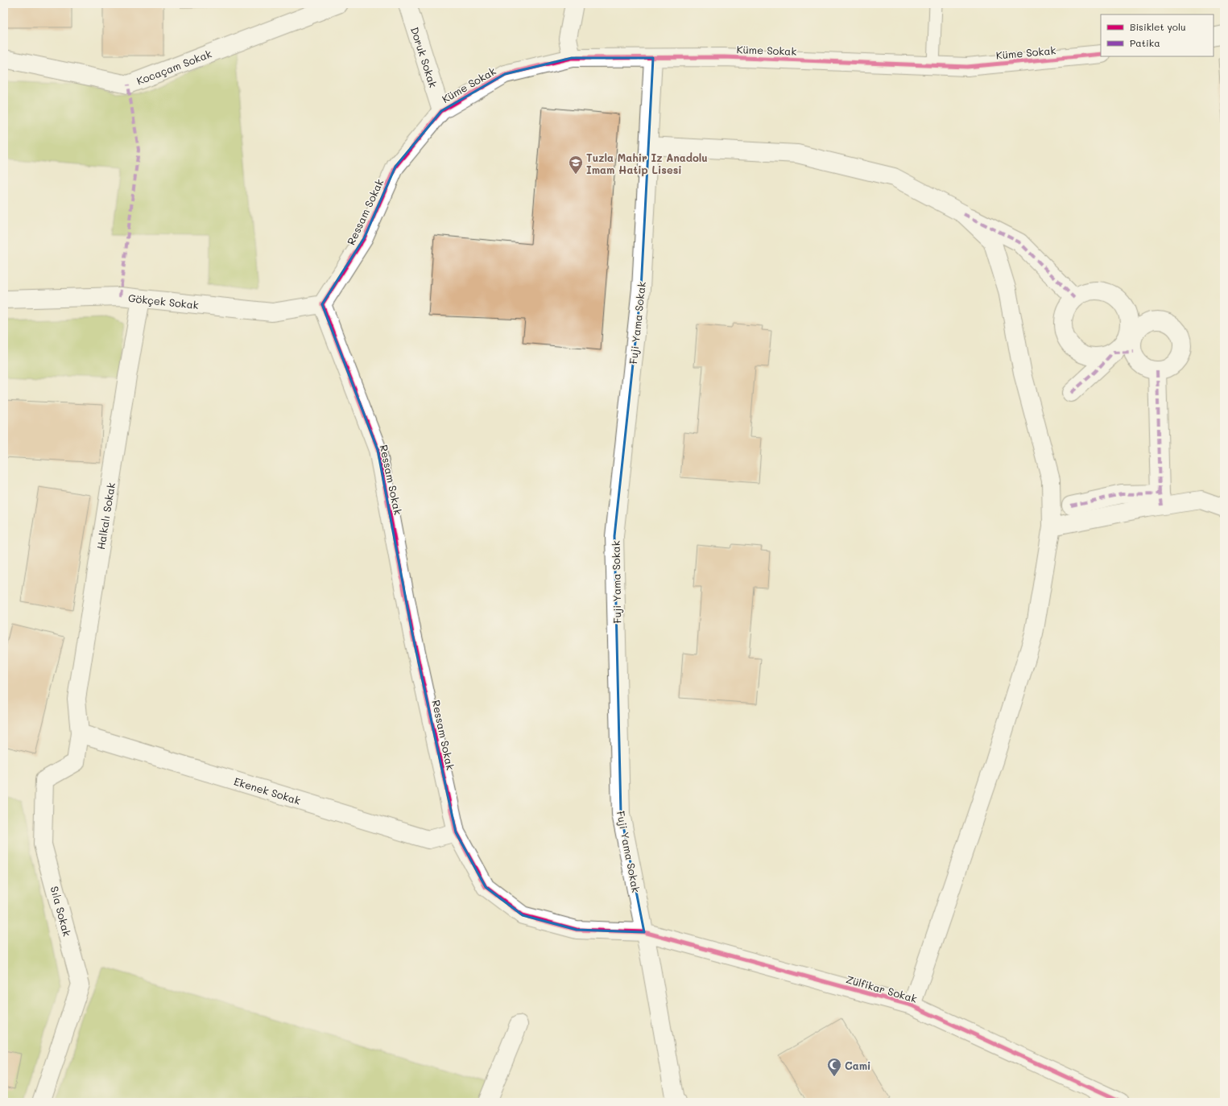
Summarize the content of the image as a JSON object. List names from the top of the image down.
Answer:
{
  "streets": {
    "street": [
      "Küme Sokak",
      "Doruk Sokak",
      "Kocaçam Sokak",
      "Ressam Sokak",
      "Gökçek Sokak",
      "Fuji Yama Sokak",
      "Halkalı Sokak",
      "Ekenek Sokak",
      "Sıla Sokak",
      "Zülfikar Sokak"
    ]
  },
  "crossings": [
    ["Küme Sokak", "Doruk Sokak"],
    ["Küme Sokak", "Ressam Sokak"],
    ["Küme Sokak", "Fuji Yama Sokak"],
    ["Doruk Sokak", "Ressam Sokak"],
    ["Ressam Sokak", "Gökçek Sokak"],
    ["Ressam Sokak", "Fuji Yama Sokak"],
    ["Ressam Sokak", "Ekenek Sokak"],
    ["Ressam Sokak", "Zülfikar Sokak"],
    ["Gökçek Sokak", "Halkalı Sokak"],
    ["Fuji Yama Sokak", "Zülfikar Sokak"],
    ["Halkalı Sokak", "Ekenek Sokak"],
    ["Halkalı Sokak", "Sıla Sokak"],
    ["Ekenek Sokak", "Sıla Sokak"]
  ],
  "places": {
    "school or university": ["Tuzla Mahir Iz Anadolu Imam Hatip Lisesi"],
    "mosque": ["Cami"]
  },
  "legend": ["Bisiklet yolu", "Patika"]
}
